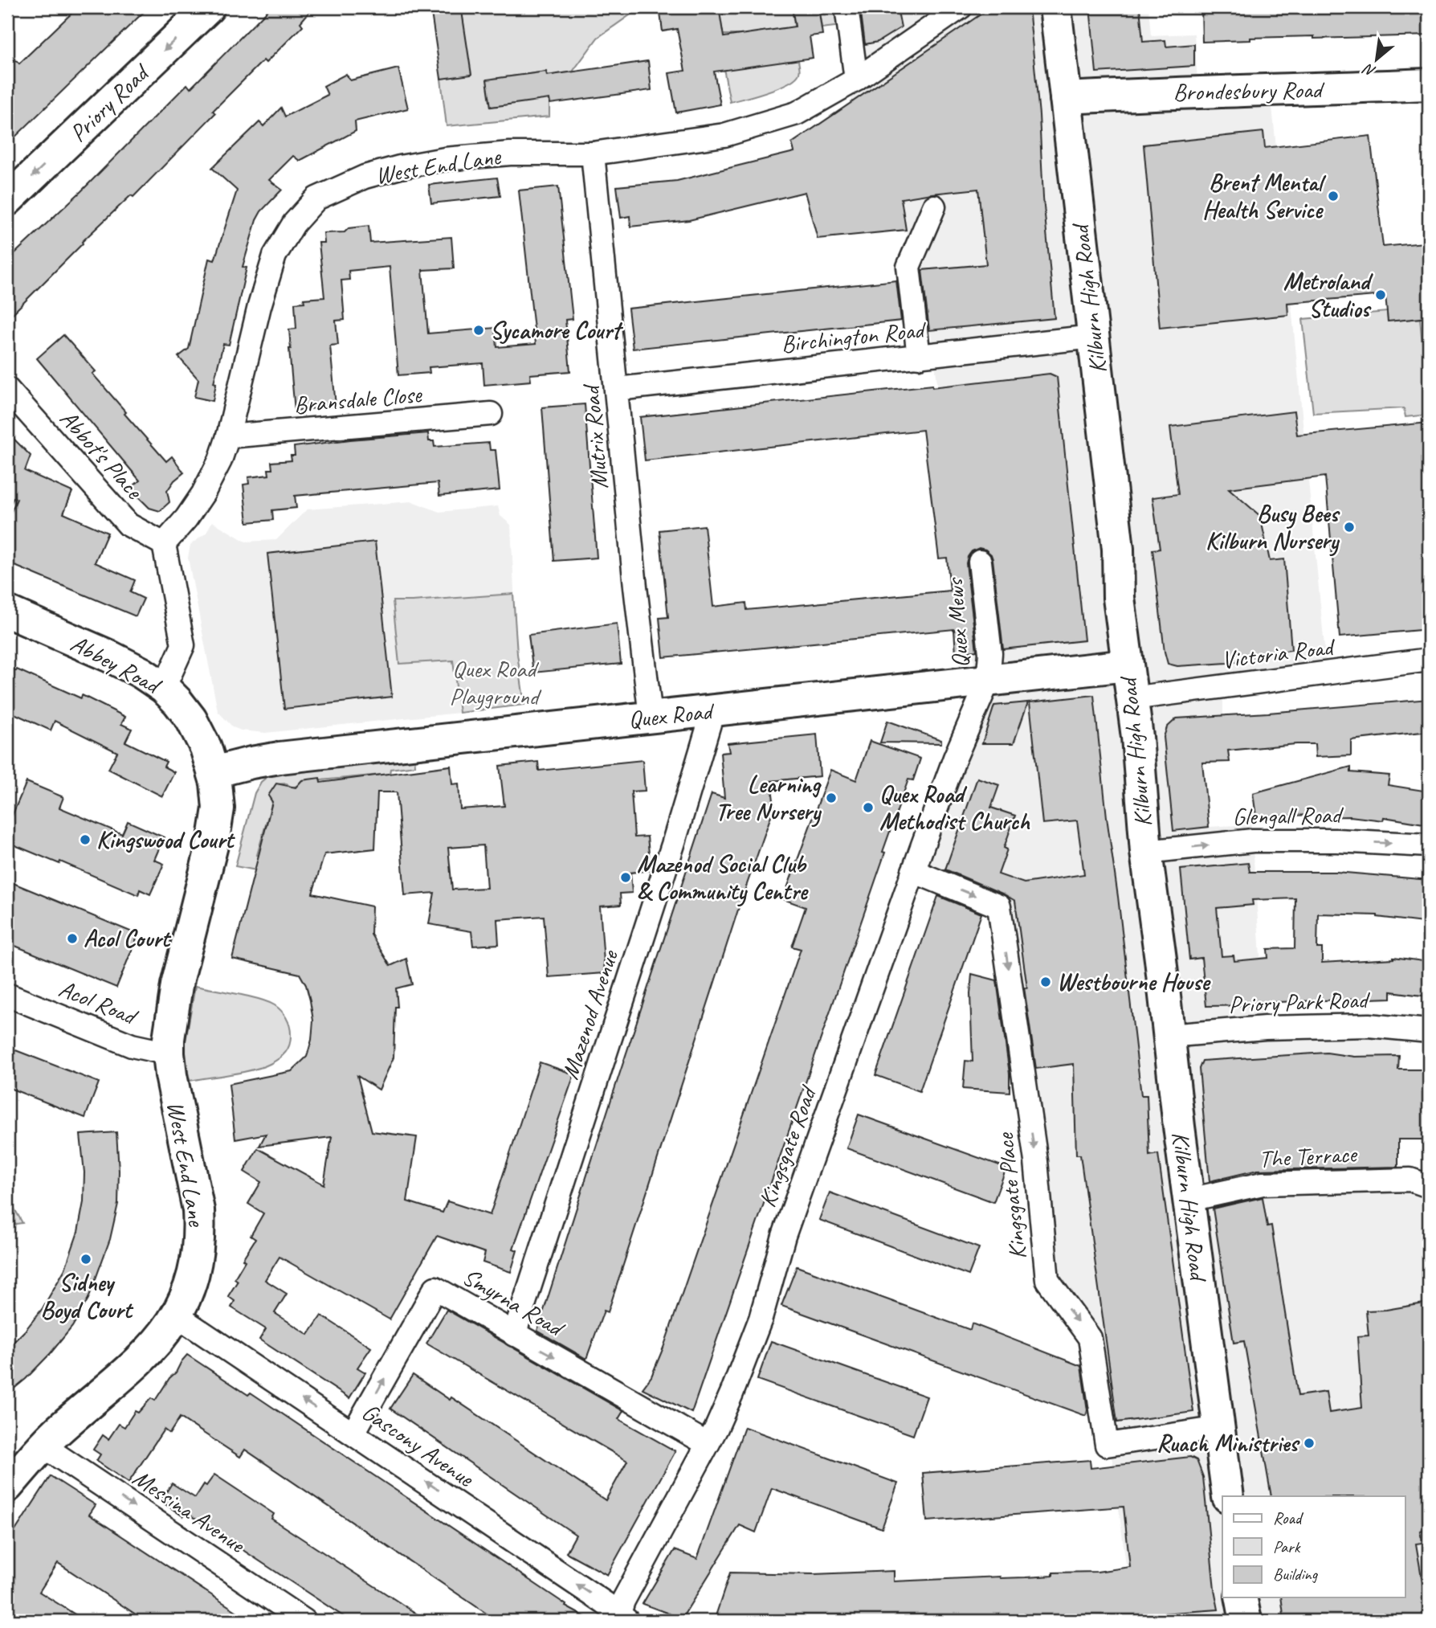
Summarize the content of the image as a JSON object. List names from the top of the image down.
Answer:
{
  "streets": {
    "main road": [
      "Brondesbury Road",
      "Priory Road",
      "West End Lane",
      "Kilburn High Road",
      "Abbey Road",
      "Quex Road"
    ],
    "street": [
      "Birchington Road",
      "Bransdale Close",
      "Mutrix Road",
      "Abbot's Place",
      "Quex Mews",
      "Victoria Road",
      "Glengall Road",
      "Acol Road",
      "Priory Park Road",
      "Mazenod Avenue",
      "Kingsgate Road",
      "The Terrace",
      "Kingsgate Place",
      "Smyrna Road",
      "Gascony Avenue",
      "Messina Avenue"
    ]
  },
  "crossings": [
    ["Brondesbury Road", "Kilburn High Road"],
    ["West End Lane", "Bransdale Close"],
    ["West End Lane", "Mutrix Road"],
    ["West End Lane", "Abbot's Place"],
    ["West End Lane", "Abbey Road"],
    ["West End Lane", "Quex Road"],
    ["West End Lane", "Acol Road"],
    ["West End Lane", "Gascony Avenue"],
    ["West End Lane", "Messina Avenue"],
    ["Kilburn High Road", "Birchington Road"],
    ["Kilburn High Road", "Victoria Road"],
    ["Kilburn High Road", "Quex Road"],
    ["Kilburn High Road", "Glengall Road"],
    ["Kilburn High Road", "Priory Park Road"],
    ["Kilburn High Road", "The Terrace"],
    ["Kilburn High Road", "Kingsgate Place"],
    ["Birchington Road", "Mutrix Road"],
    ["Mutrix Road", "Quex Road"],
    ["Quex Mews", "Quex Road"],
    ["Quex Mews", "Kingsgate Road"],
    ["Abbey Road", "Quex Road"],
    ["Quex Road", "Mazenod Avenue"],
    ["Quex Road", "Kingsgate Road"],
    ["Mazenod Avenue", "Smyrna Road"],
    ["Kingsgate Road", "Kingsgate Place"],
    ["Kingsgate Road", "Smyrna Road"],
    ["Kingsgate Road", "Gascony Avenue"],
    ["Smyrna Road", "Gascony Avenue"]
  ],
  "one_way": [
    "Priory Road",
    "Glengall Road",
    "Kingsgate Place",
    "Gascony Avenue",
    "Messina Avenue"
  ],
  "parks": ["Quex Road Playground"],
  "places": [
    "Brent Mental Health Service",
    "Metroland Studios",
    "Sycamore Court",
    "Busy Bees Kilburn Nursery",
    "Learning Tree Nursery",
    "Quex Road Methodist Church",
    "Kingswood Court",
    "Mazenod Social Club & Community Centre",
    "Acol Court",
    "Westbourne House",
    "Sidney Boyd Court",
    "Ruach Ministries"
  ],
  "legend": ["Road", "Park", "Building"],
  "north": "bottom left"
}
